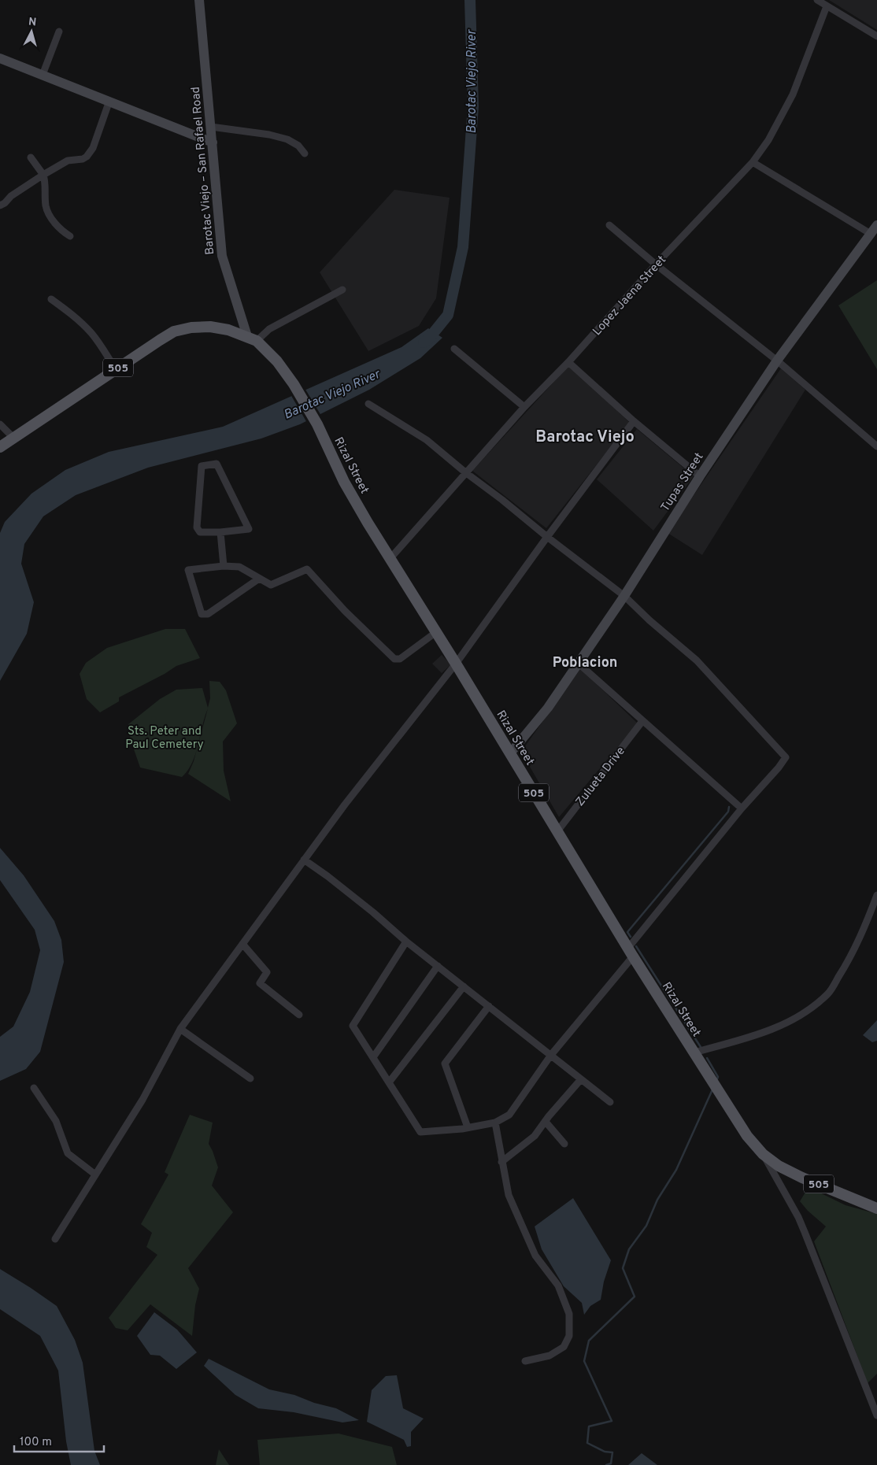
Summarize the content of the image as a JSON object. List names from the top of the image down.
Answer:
{
  "streets": {
    "main road": ["505", "Rizal Street"],
    "street": [
      "Barotac Viejo – San Rafael Road",
      "Lopez Jaena Street",
      "Tupas Street",
      "Zulueta Drive"
    ]
  },
  "crossings": [
    ["Barotac Viejo – San Rafael Road", "505"],
    ["Barotac Viejo – San Rafael Road", "Rizal Street"],
    ["Lopez Jaena Street", "Rizal Street"],
    ["505", "Rizal Street"],
    ["Rizal Street", "Tupas Street"],
    ["Rizal Street", "Zulueta Drive"]
  ],
  "districts": ["Barotac Viejo", "Poblacion"],
  "water": ["Barotac Viejo River"],
  "parks": ["Sts. Peter and Paul Cemetery"],
  "scale_bar": "100 m",
  "north": "top"
}
